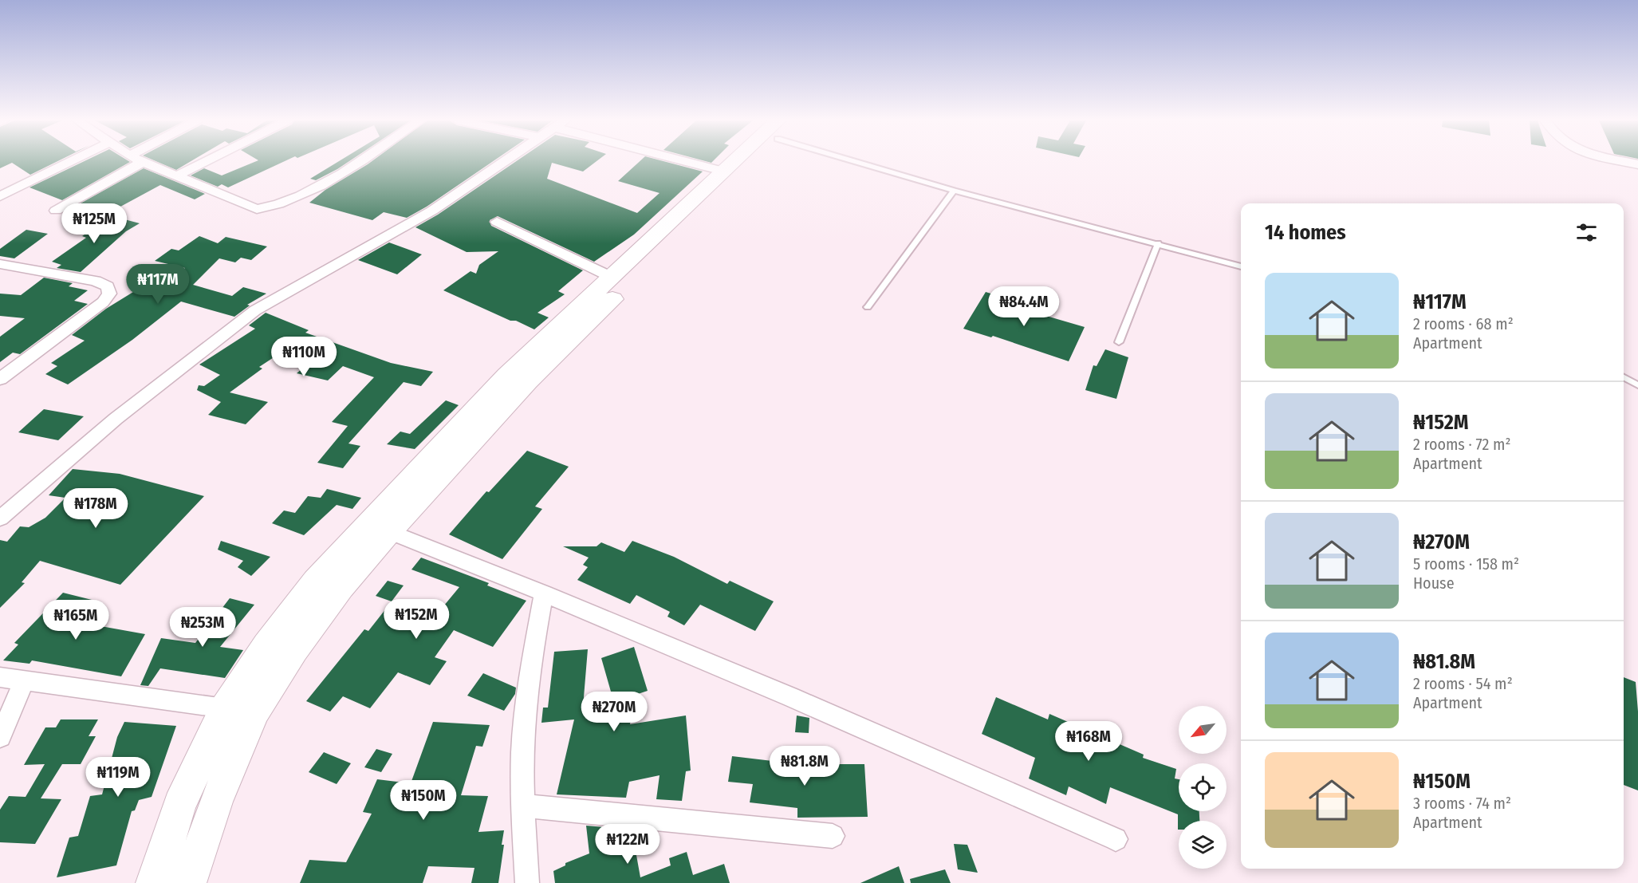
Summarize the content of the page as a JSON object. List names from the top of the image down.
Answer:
{
  "north": "bottom left",
  "page": {
    "price": [
      "₦125M",
      "₦117M",
      "₦84.4M",
      "₦110M",
      "₦178M",
      "₦152M",
      "₦165M",
      "₦253M",
      "₦270M",
      "₦168M",
      "₦81.8M",
      "₦119M",
      "₦150M",
      "₦122M"
    ],
    "heading": "14 homes",
    "list": [
      {
        "name": "₦117M",
        "note": "2 rooms · 68 m² · Apartment"
      },
      {
        "name": "₦152M",
        "note": "2 rooms · 72 m² · Apartment"
      },
      {
        "name": "₦270M",
        "note": "5 rooms · 158 m² · House"
      },
      {
        "name": "₦81.8M",
        "note": "2 rooms · 54 m² · Apartment"
      },
      {
        "name": "₦150M",
        "note": "3 rooms · 74 m² · Apartment"
      }
    ]
  }
}
